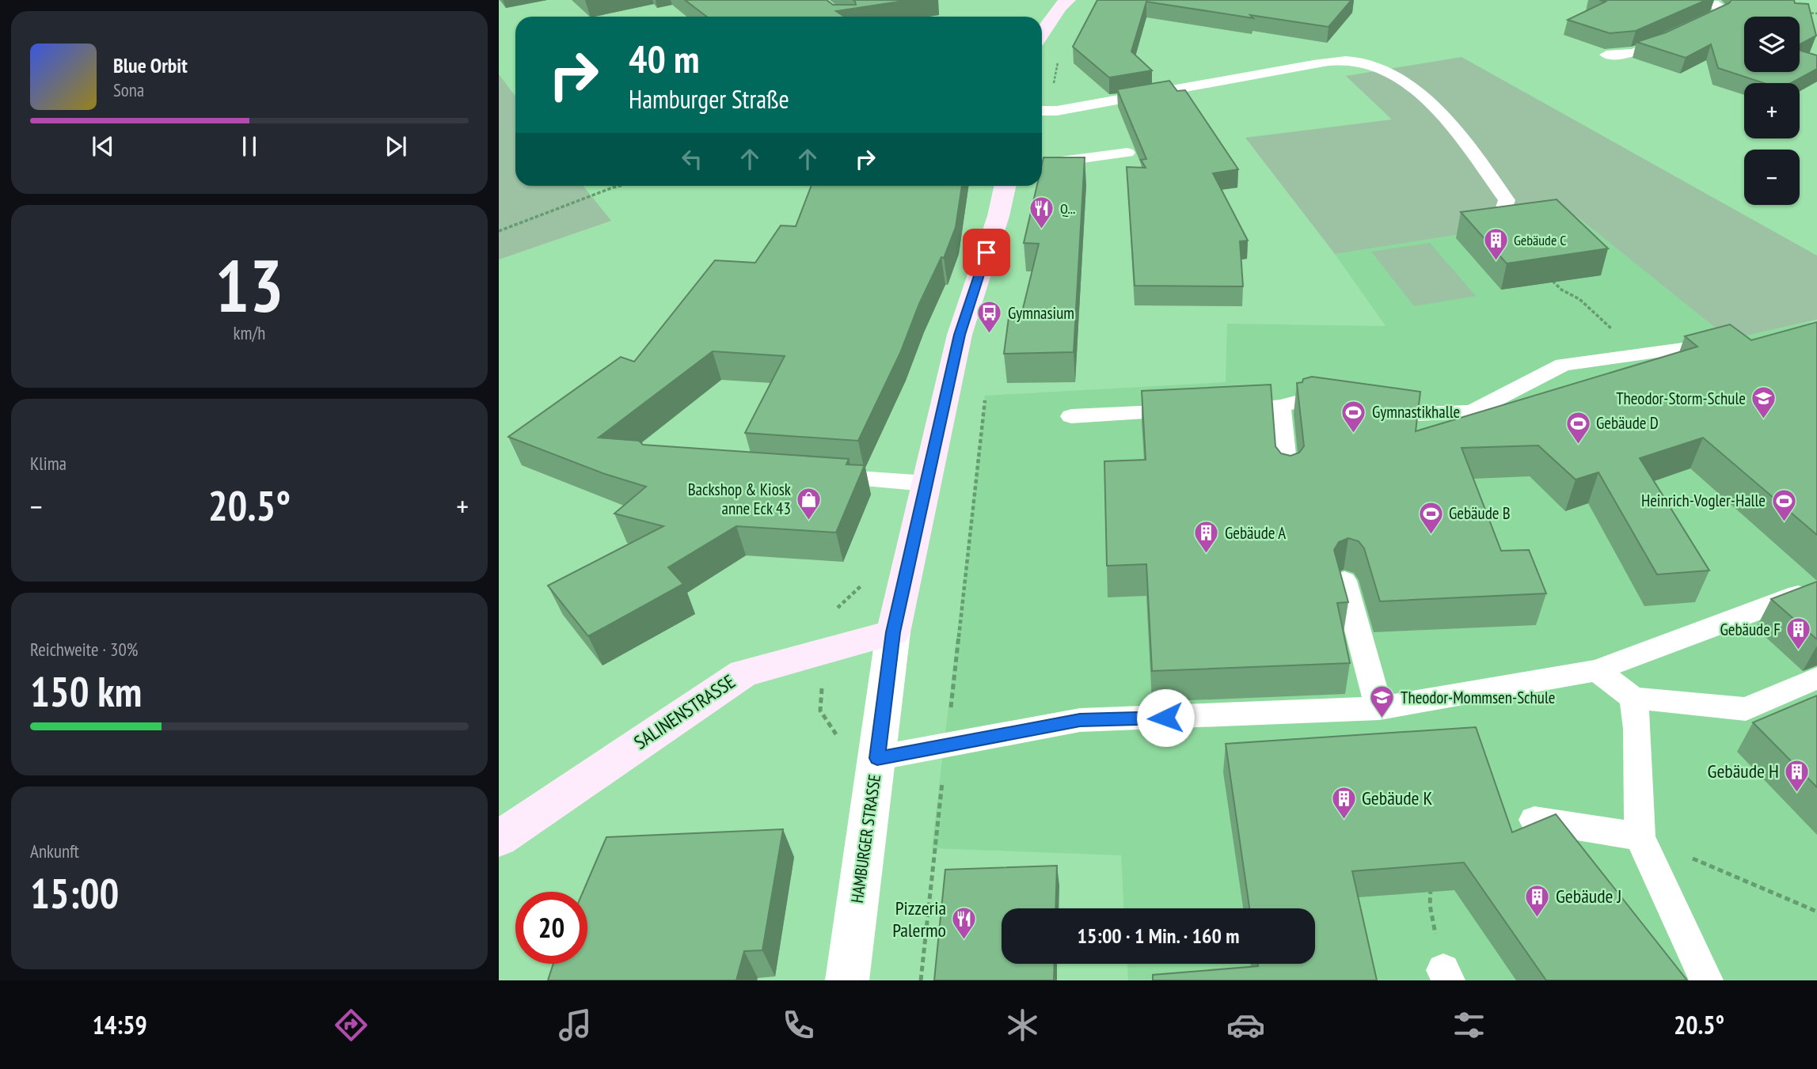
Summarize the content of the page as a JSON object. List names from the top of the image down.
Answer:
{
  "streets": {
    "street": ["SALINENSTRASSE", "HAMBURGER STRASSE"]
  },
  "crossings": [
    ["SALINENSTRASSE", "HAMBURGER STRASSE"]
  ],
  "places": {
    "restaurant": ["Q...", "Pizzeria Palermo"],
    "building": [
      "Gebäude C",
      "Gebäude A",
      "Gebäude F",
      "Gebäude H",
      "Gebäude K",
      "Gebäude J"
    ],
    "bus stop": ["Gymnasium"],
    "school or university": ["Theodor-Storm-Schule", "Theodor-Mommsen-Schule"],
    "sports": [
      "Gymnastikhalle",
      "Gebäude D",
      "Heinrich-Vogler-Halle",
      "Gebäude B"
    ],
    "shop": ["Backshop & Kiosk anne Eck 43"]
  },
  "page": {
    "map_buttons": ["+", "−"],
    "turn": ["40 m", "Hamburger Straße"],
    "song": ["Blue Orbit", "Sona"],
    "tile": [
      ["13", "km/h"],
      "Klima",
      ["Reichweite · 30%", "150 km"],
      ["Ankunft", "15:00"]
    ],
    "heat": ["−", "20.5°", "+"],
    "limit": "20",
    "trip": "15:00 · 1 Min. · 160 m",
    "tabs": ["14:59", "20.5°"]
  }
}
